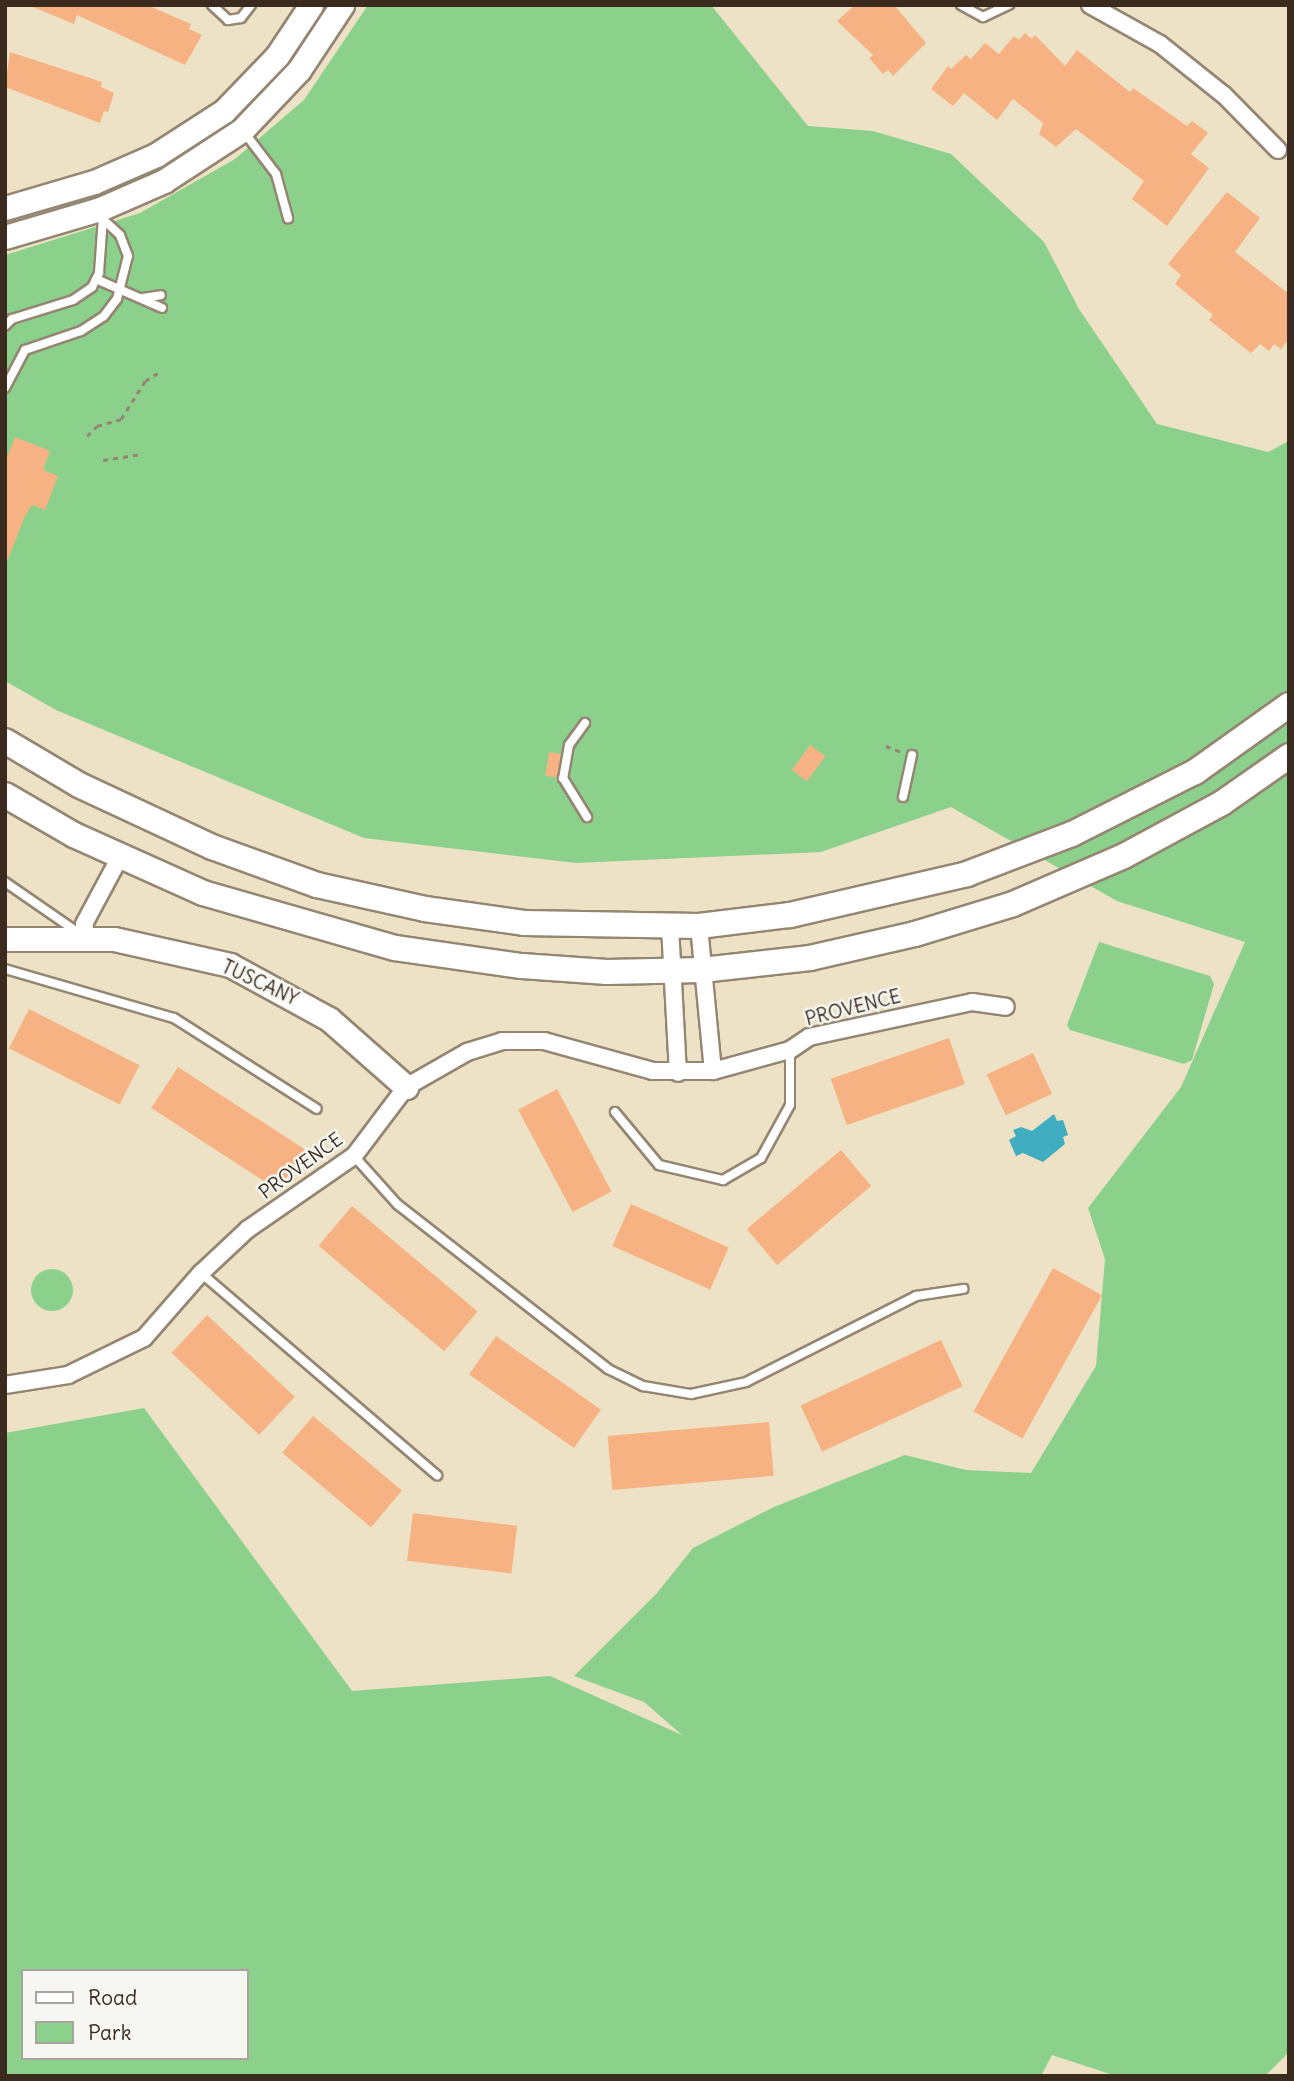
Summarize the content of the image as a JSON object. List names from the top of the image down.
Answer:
{
  "streets": {
    "street": ["TUSCANY", "PROVENCE"]
  },
  "crossings": [
    ["TUSCANY", "PROVENCE"]
  ],
  "legend": ["Road", "Park"]
}
